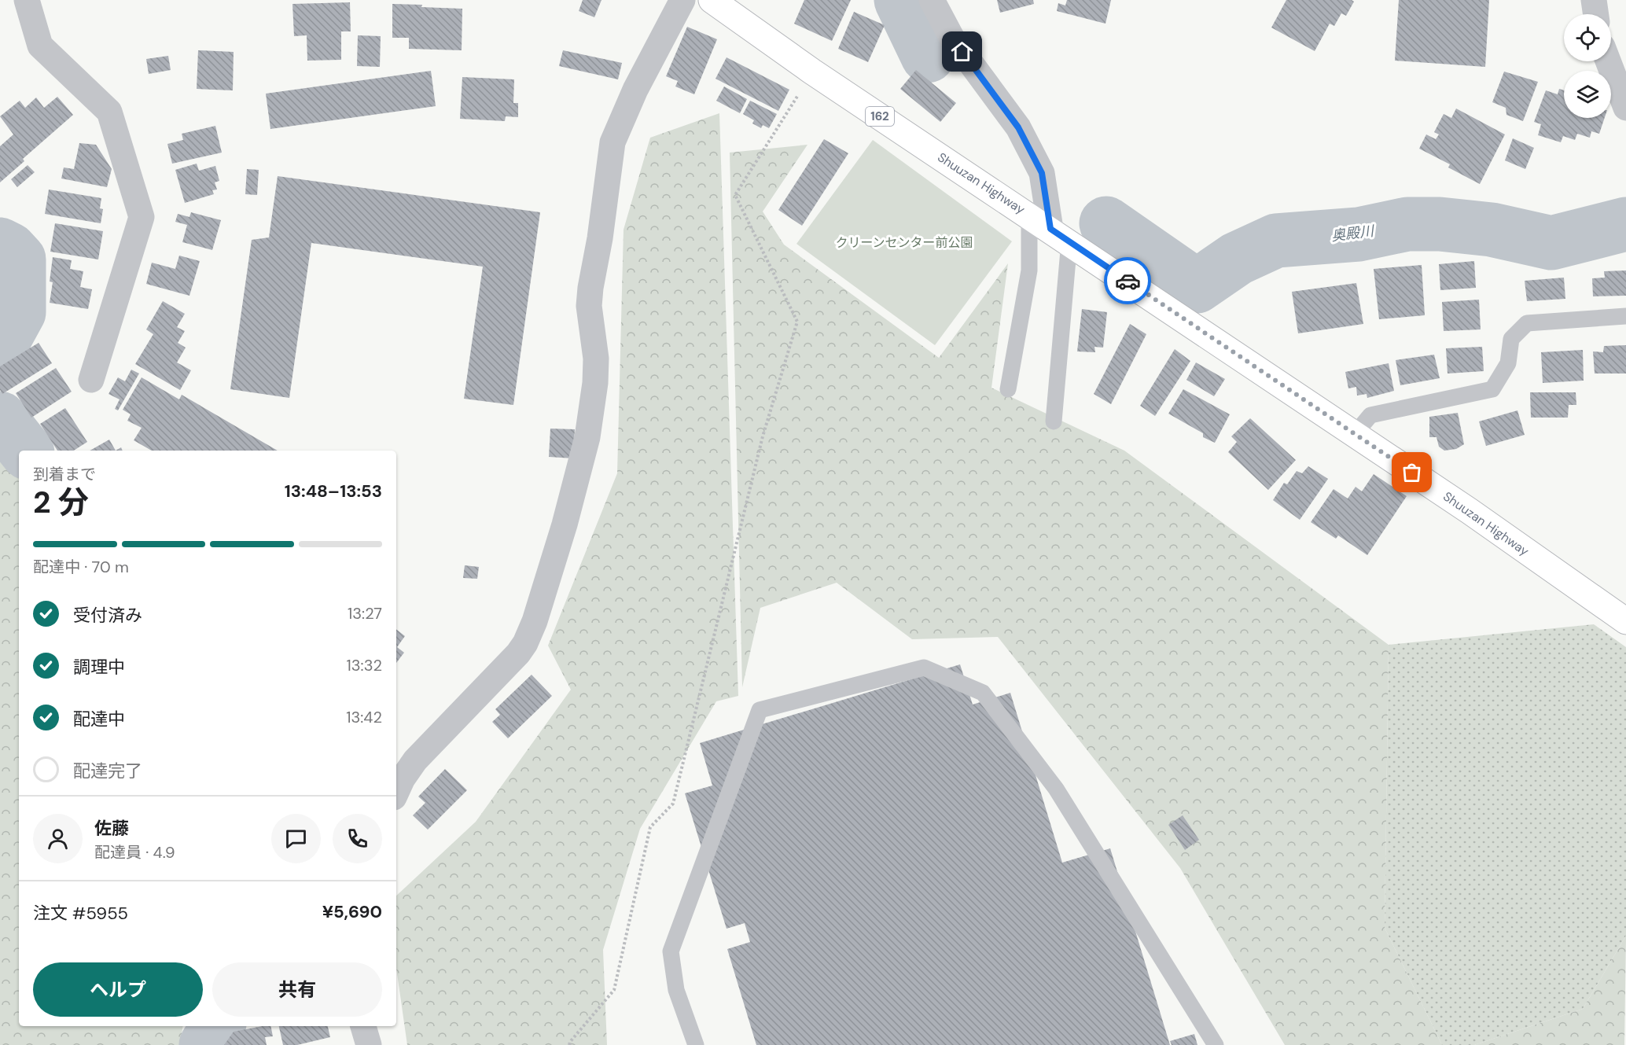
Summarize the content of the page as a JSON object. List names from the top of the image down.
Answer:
{
  "streets": {
    "highway": ["162", "Shuuzan Highway"]
  },
  "water": ["奥殿川"],
  "parks": ["クリーンセンター前公園"],
  "page": {
    "heading": ["2 分", "到着まで", "13:48–13:53"],
    "panel": [
      "佐藤",
      "配達員 · 4.9",
      "注文 #5955",
      "¥5,690"
    ],
    "bar": "配達中 · 70 m",
    "list": [
      ["受付済み", "13:27"],
      ["調理中", "13:32"],
      ["配達中", "13:42"],
      "配達完了"
    ],
    "buttons": ["ヘルプ", "共有"]
  }
}
